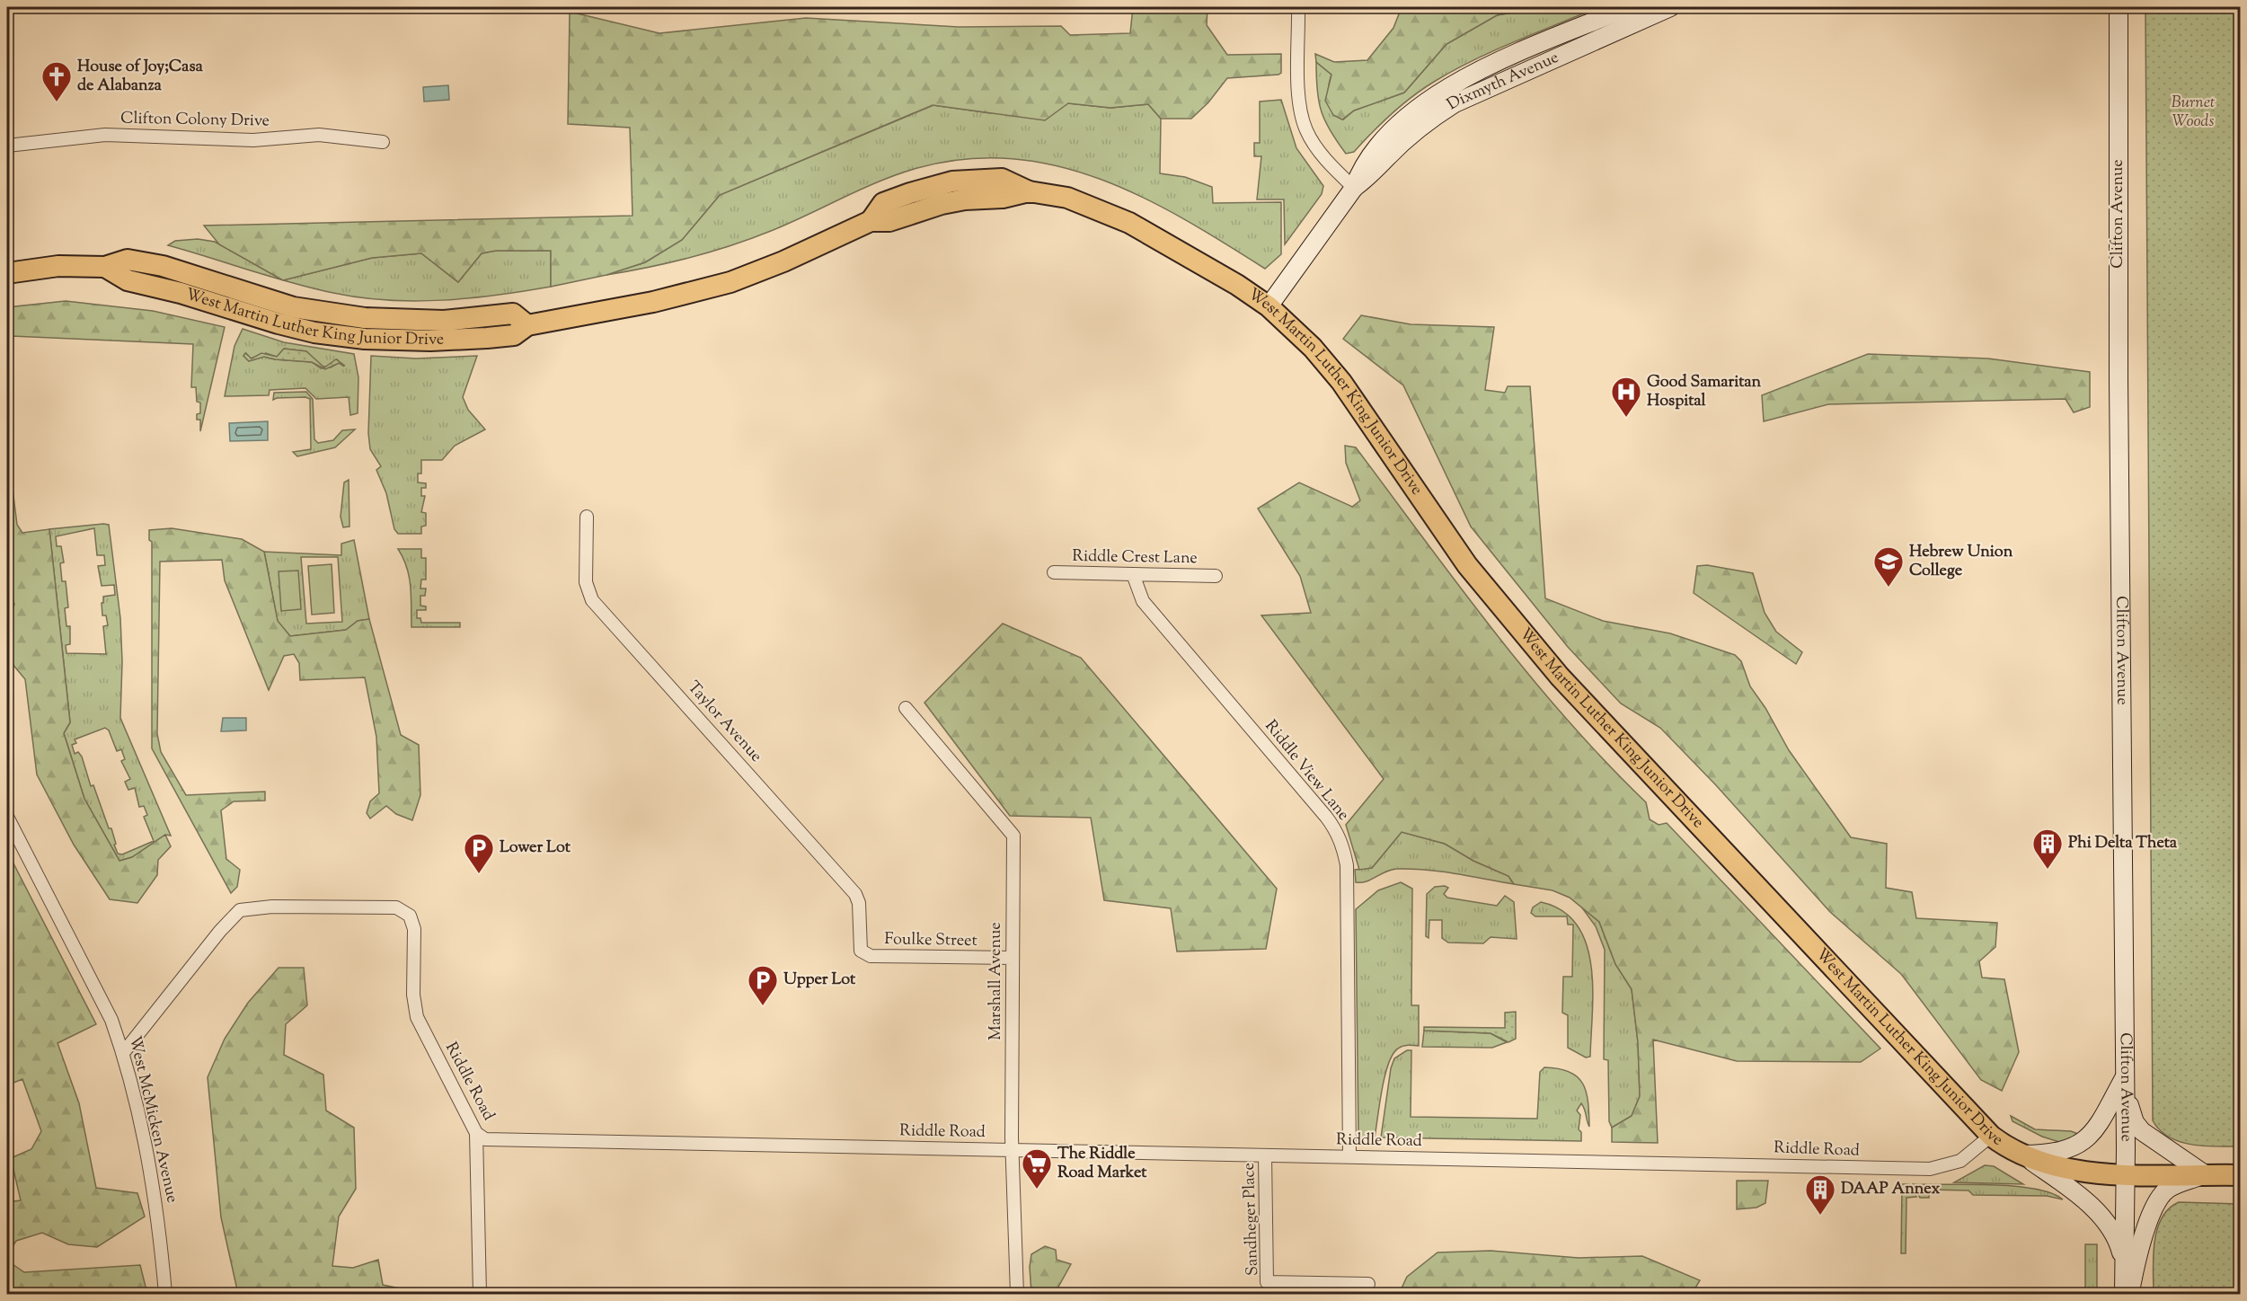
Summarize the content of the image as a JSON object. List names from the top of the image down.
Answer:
{
  "streets": {
    "main road": ["Dixmyth Avenue", "Clifton Avenue", "West Martin Luther King Junior Drive"],
    "street": [
      "Clifton Colony Drive",
      "Riddle Crest Lane",
      "Taylor Avenue",
      "Riddle View Lane",
      "Foulke Street",
      "Marshall Avenue",
      "Riddle Road",
      "West McMicken Avenue",
      "Sandheger Place"
    ]
  },
  "crossings": [
    ["Dixmyth Avenue", "West Martin Luther King Junior Drive"],
    ["Clifton Avenue", "West Martin Luther King Junior Drive"],
    ["West Martin Luther King Junior Drive", "Riddle Road"],
    ["Riddle Crest Lane", "Riddle View Lane"],
    ["Taylor Avenue", "Foulke Street"],
    ["Riddle View Lane", "Riddle Road"],
    ["Foulke Street", "Marshall Avenue"],
    ["Marshall Avenue", "Riddle Road"],
    ["Riddle Road", "West McMicken Avenue"],
    ["Riddle Road", "Sandheger Place"]
  ],
  "parks": ["Burnet Woods"],
  "places": {
    "church": ["House of Joy;Casa de Alabanza"],
    "hospital": ["Good Samaritan Hospital"],
    "school or university": ["Hebrew Union College"],
    "building": ["Phi Delta Theta", "DAAP Annex"],
    "parking": ["Lower Lot", "Upper Lot"],
    "supermarket": ["The Riddle Road Market"]
  }
}
